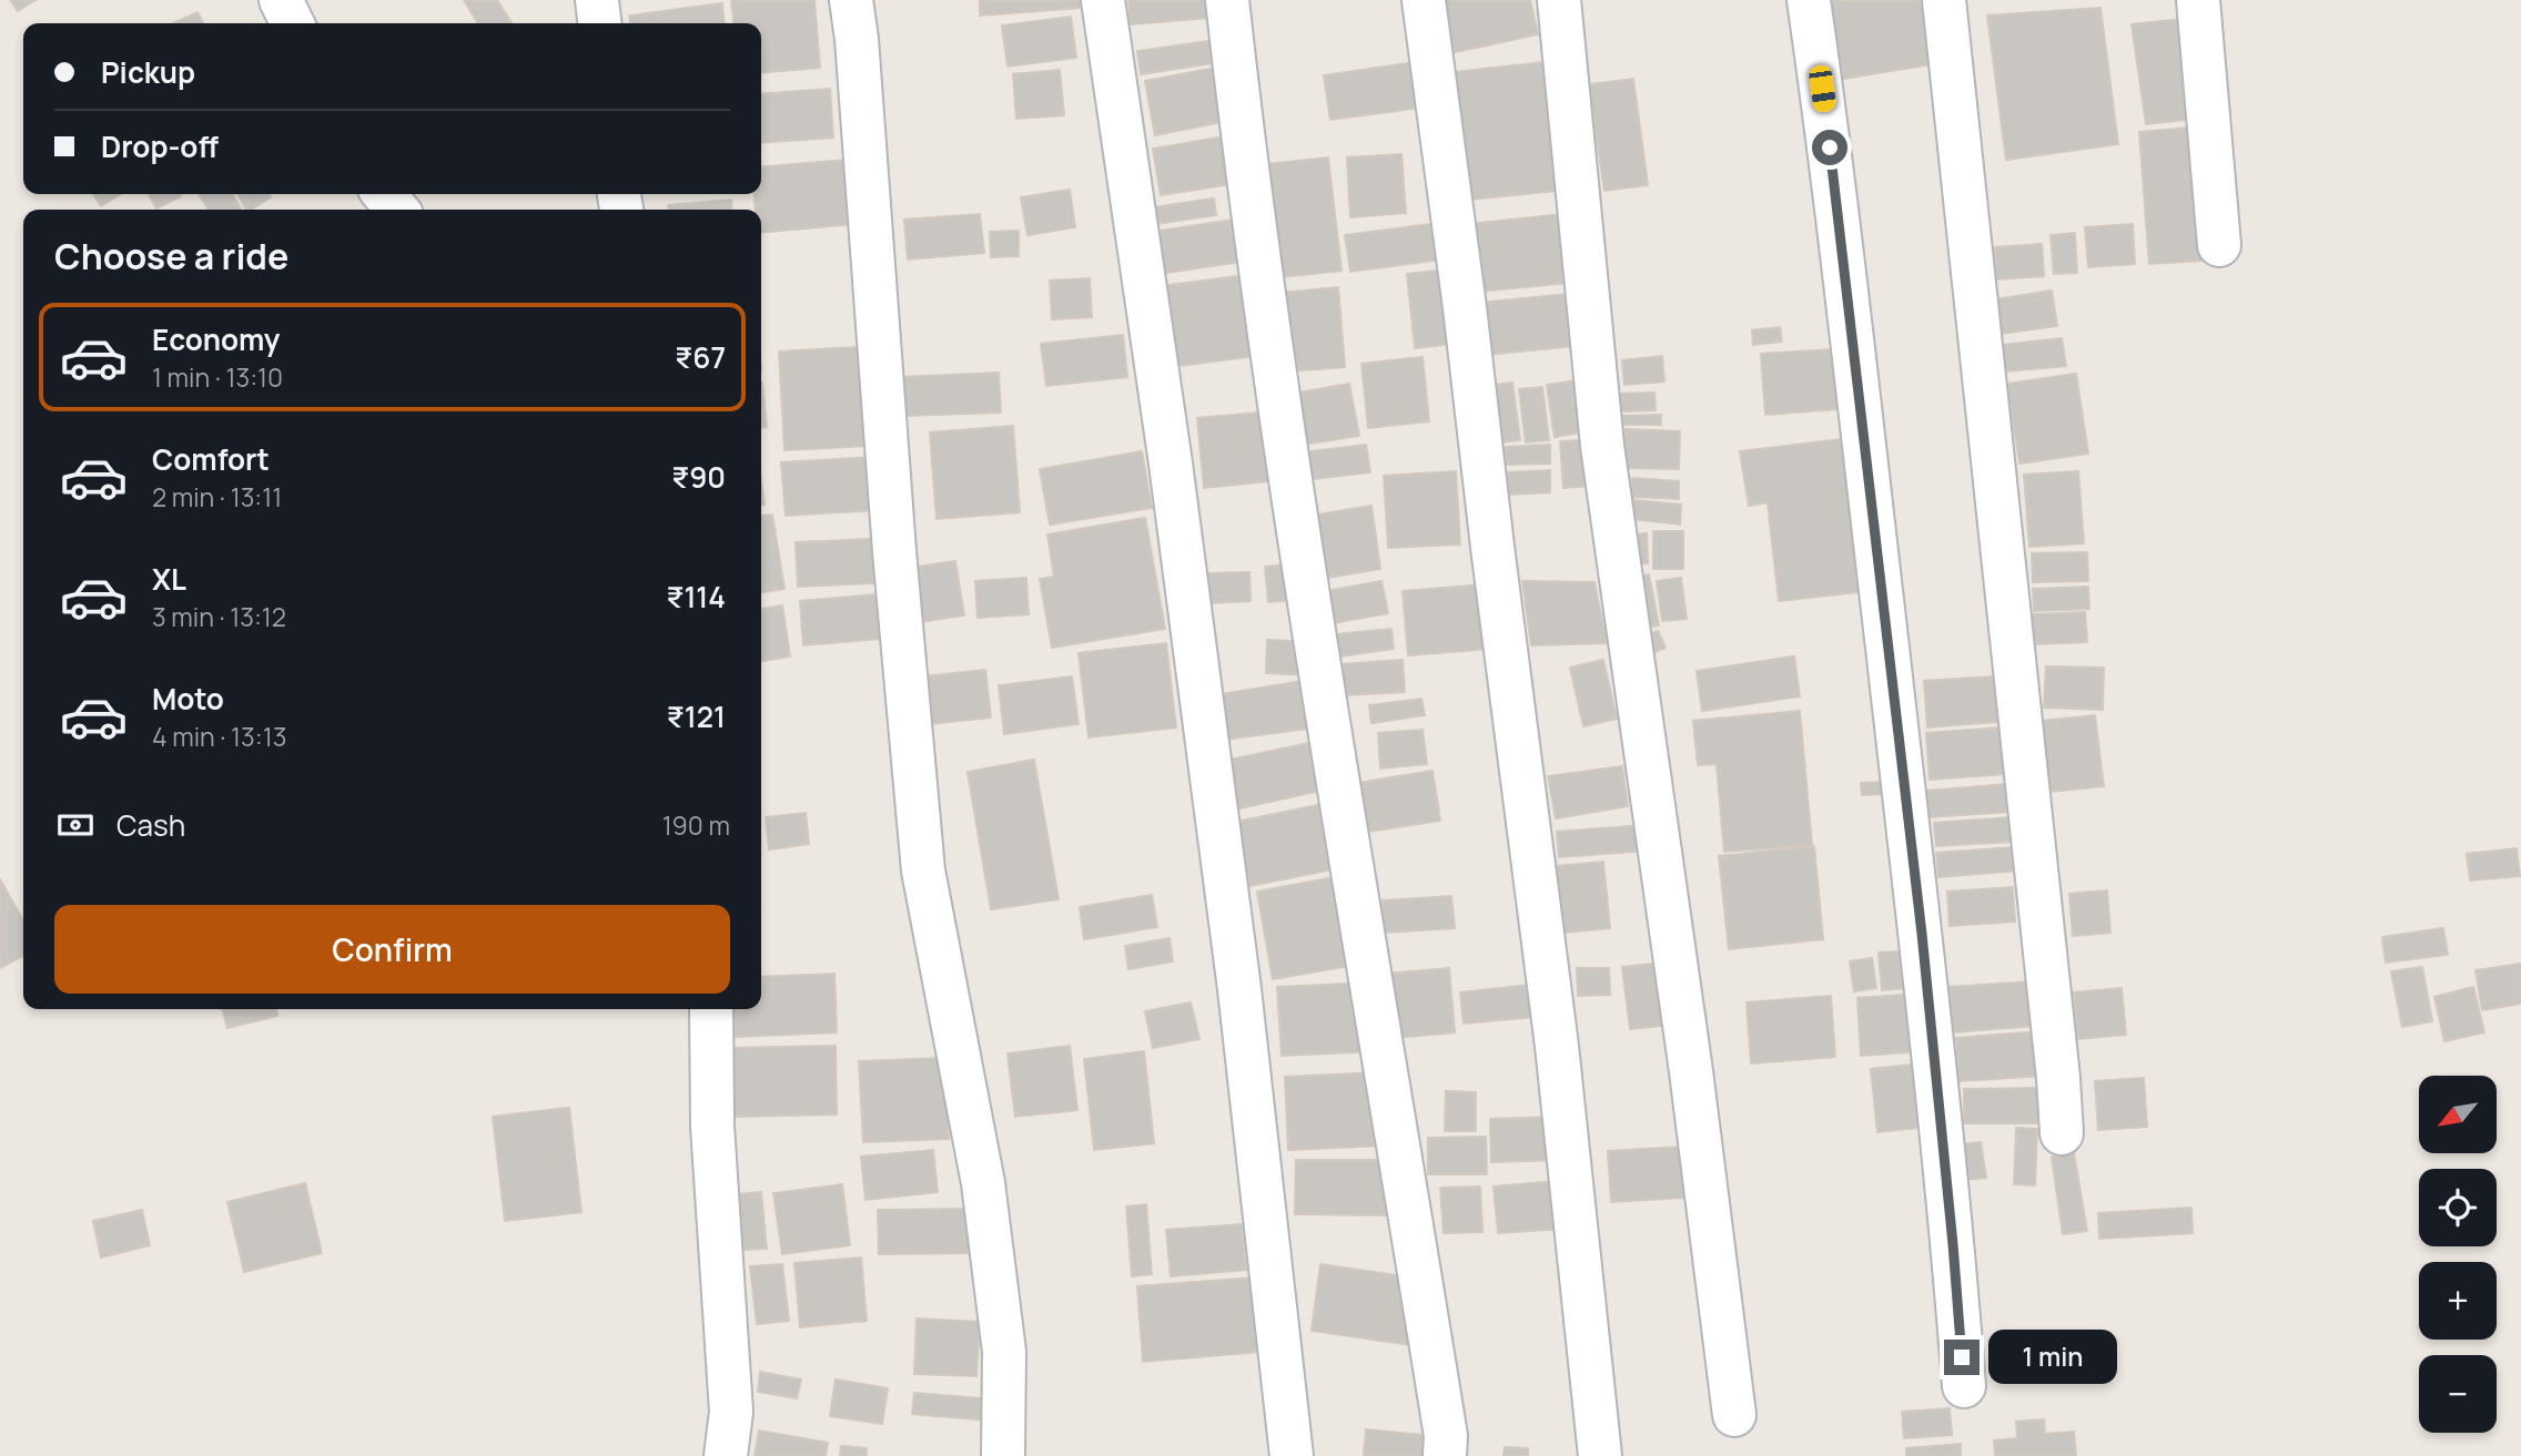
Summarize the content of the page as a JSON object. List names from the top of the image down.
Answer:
{
  "north": "bottom left",
  "page": {
    "banner": ["Pickup", "Drop-off"],
    "heading": "Choose a ride",
    "list": [
      {
        "name": "Economy",
        "note": "1 min · 13:10",
        "value": "₹67"
      },
      {
        "name": "Comfort",
        "note": "2 min · 13:11",
        "value": "₹90"
      },
      {
        "name": "XL",
        "note": "3 min · 13:12",
        "value": "₹114"
      },
      {
        "name": "Moto",
        "note": "4 min · 13:13",
        "value": "₹121"
      }
    ],
    "pay": ["Cash", "190 m"],
    "buttons": "Confirm",
    "map_buttons": ["+", "−"],
    "bubble": "1 min"
  }
}
